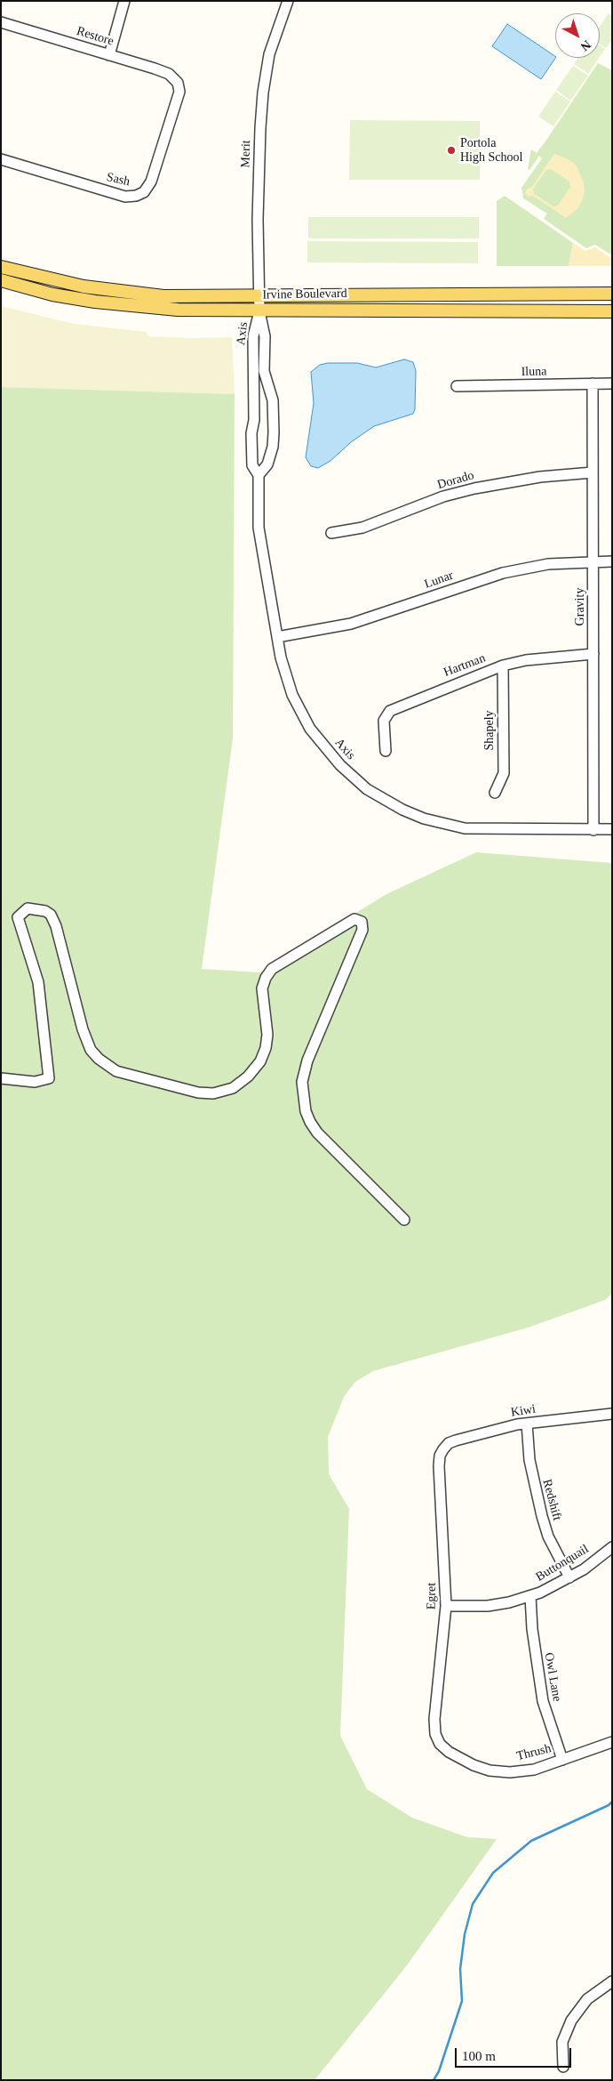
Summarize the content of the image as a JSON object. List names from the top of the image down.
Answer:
{
  "streets": {
    "main road": ["Irvine Boulevard"],
    "street": [
      "Restore",
      "Merit",
      "Sash",
      "Axis",
      "Iluna",
      "Dorado",
      "Lunar",
      "Gravity",
      "Hartman",
      "Shapely",
      "Kiwi",
      "Redshift",
      "Buttonquail",
      "Egret",
      "Owl Lane",
      "Thrush"
    ]
  },
  "crossings": [
    ["Restore", "Sash"],
    ["Merit", "Irvine Boulevard"],
    ["Merit", "Axis"],
    ["Irvine Boulevard", "Axis"],
    ["Axis", "Lunar"],
    ["Axis", "Gravity"],
    ["Iluna", "Gravity"],
    ["Dorado", "Gravity"],
    ["Lunar", "Gravity"],
    ["Gravity", "Hartman"],
    ["Hartman", "Shapely"],
    ["Kiwi", "Redshift"],
    ["Kiwi", "Egret"],
    ["Redshift", "Buttonquail"],
    ["Buttonquail", "Egret"],
    ["Buttonquail", "Owl Lane"],
    ["Egret", "Thrush"],
    ["Owl Lane", "Thrush"]
  ],
  "places": ["Portola High School"],
  "scale_bar": "100 m",
  "north": "bottom right"
}
